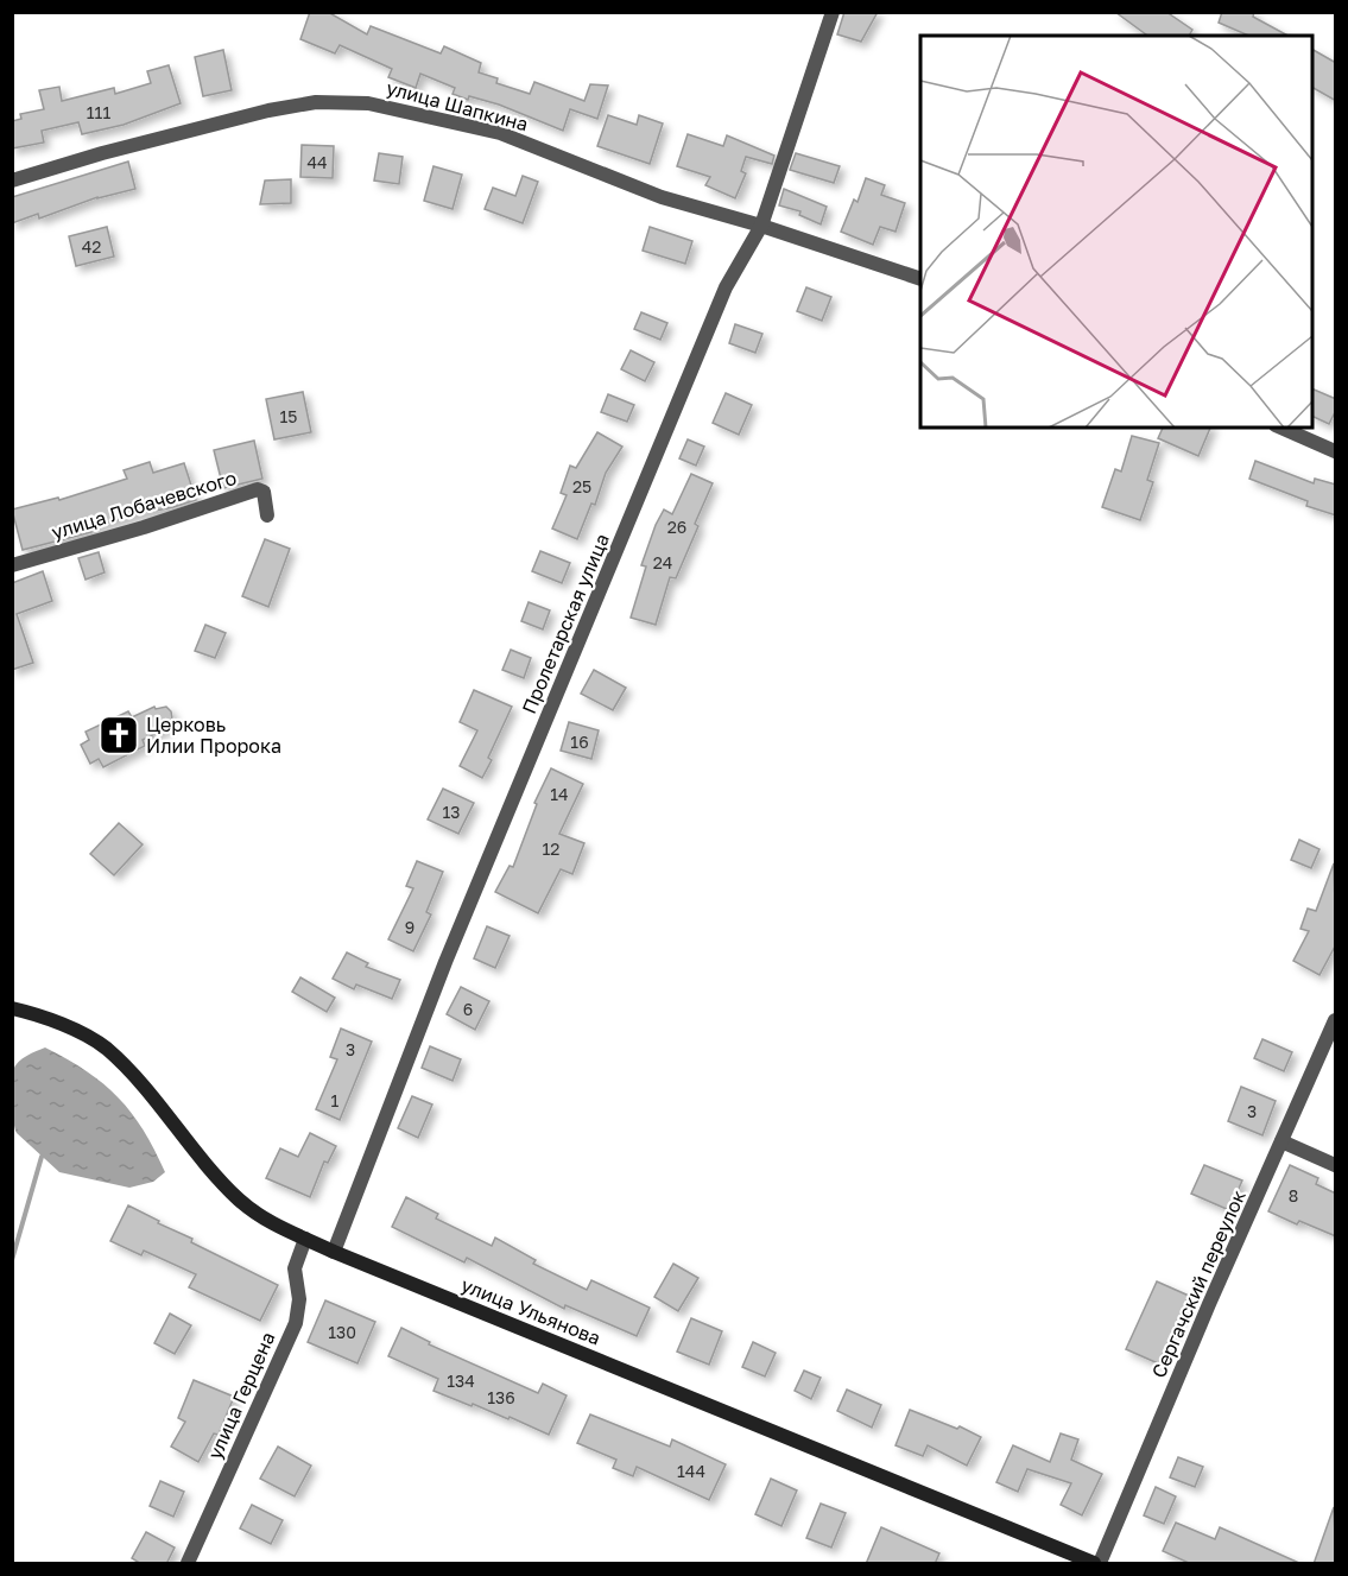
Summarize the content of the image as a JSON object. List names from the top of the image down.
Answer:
{
  "streets": {
    "main road": ["улица Ульянова"],
    "street": [
      "улица Шапкина",
      "улица Лобачевского",
      "Пролетарская улица",
      "Сергачский переулок",
      "улица Герцена"
    ]
  },
  "crossings": [
    ["улица Шапкина", "Пролетарская улица"],
    ["Пролетарская улица", "улица Ульянова"],
    ["улица Ульянова", "улица Герцена"]
  ],
  "places": {
    "church": ["Церковь Илии Пророка"]
  },
  "house_numbers": [
    "111",
    "44",
    "42",
    "15",
    "25",
    "26",
    "24",
    "16",
    "14",
    "13",
    "12",
    "9",
    "6",
    "3",
    "1",
    "3",
    "8",
    "130",
    "134",
    "136",
    "144"
  ]
}
